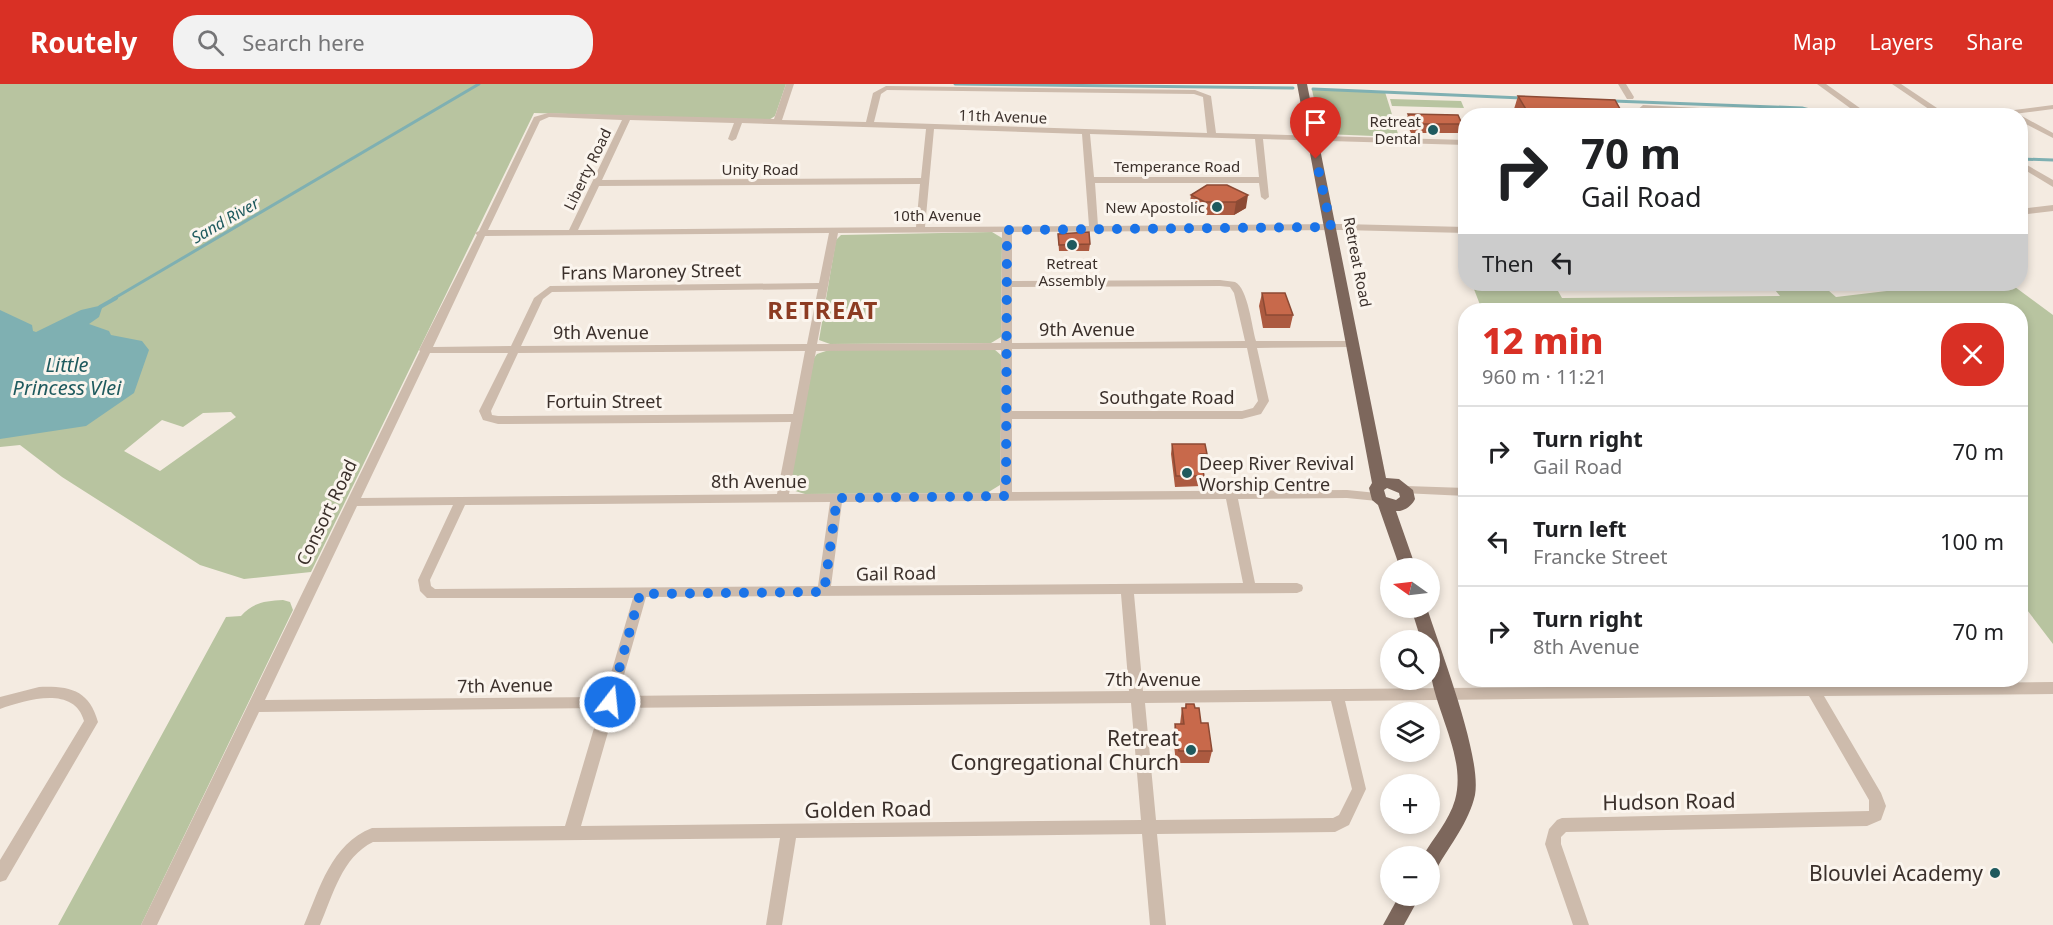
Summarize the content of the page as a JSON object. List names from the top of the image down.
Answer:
{
  "streets": {
    "main road": ["Retreat Road"],
    "street": [
      "11th Avenue",
      "Temperance Road",
      "Liberty Road",
      "Unity Road",
      "10th Avenue",
      "Frans Maroney Street",
      "9th Avenue",
      "Southgate Road",
      "Fortuin Street",
      "8th Avenue",
      "Consort Road",
      "Gail Road",
      "7th Avenue",
      "Hudson Road",
      "Golden Road"
    ]
  },
  "crossings": [
    ["11th Avenue", "Liberty Road"],
    ["11th Avenue", "Retreat Road"],
    ["11th Avenue", "Consort Road"],
    ["Liberty Road", "Unity Road"],
    ["Liberty Road", "10th Avenue"],
    ["10th Avenue", "Retreat Road"],
    ["10th Avenue", "Consort Road"],
    ["Retreat Road", "9th Avenue"],
    ["Retreat Road", "8th Avenue"],
    ["Frans Maroney Street", "9th Avenue"],
    ["Frans Maroney Street", "Fortuin Street"],
    ["9th Avenue", "Southgate Road"],
    ["9th Avenue", "Fortuin Street"],
    ["9th Avenue", "Consort Road"],
    ["8th Avenue", "Consort Road"],
    ["8th Avenue", "Gail Road"],
    ["Consort Road", "7th Avenue"],
    ["7th Avenue", "Hudson Road"],
    ["7th Avenue", "Golden Road"]
  ],
  "districts": ["RETREAT"],
  "water": ["Sand River", "Little Princess Vlei"],
  "places": [
    "Retreat Dental",
    "New Apostolic",
    "Retreat Assembly",
    "Deep River Revival Worship Centre",
    "Retreat Congregational Church",
    "Blouvlei Academy"
  ],
  "north": "left",
  "page": {
    "header": "Routely",
    "search": "Search here",
    "nav": ["Map", "Layers", "Share"],
    "turn": ["70 m", "Gail Road"],
    "then": "Then",
    "heading": ["12 min", "960 m · 11:21"],
    "list": [
      {
        "name": "Turn right",
        "note": "Gail Road",
        "value": "70 m"
      },
      {
        "name": "Turn left",
        "note": "Francke Street",
        "value": "100 m"
      },
      {
        "name": "Turn right",
        "note": "8th Avenue",
        "value": "70 m"
      }
    ],
    "map_buttons": ["+", "−"]
  }
}
